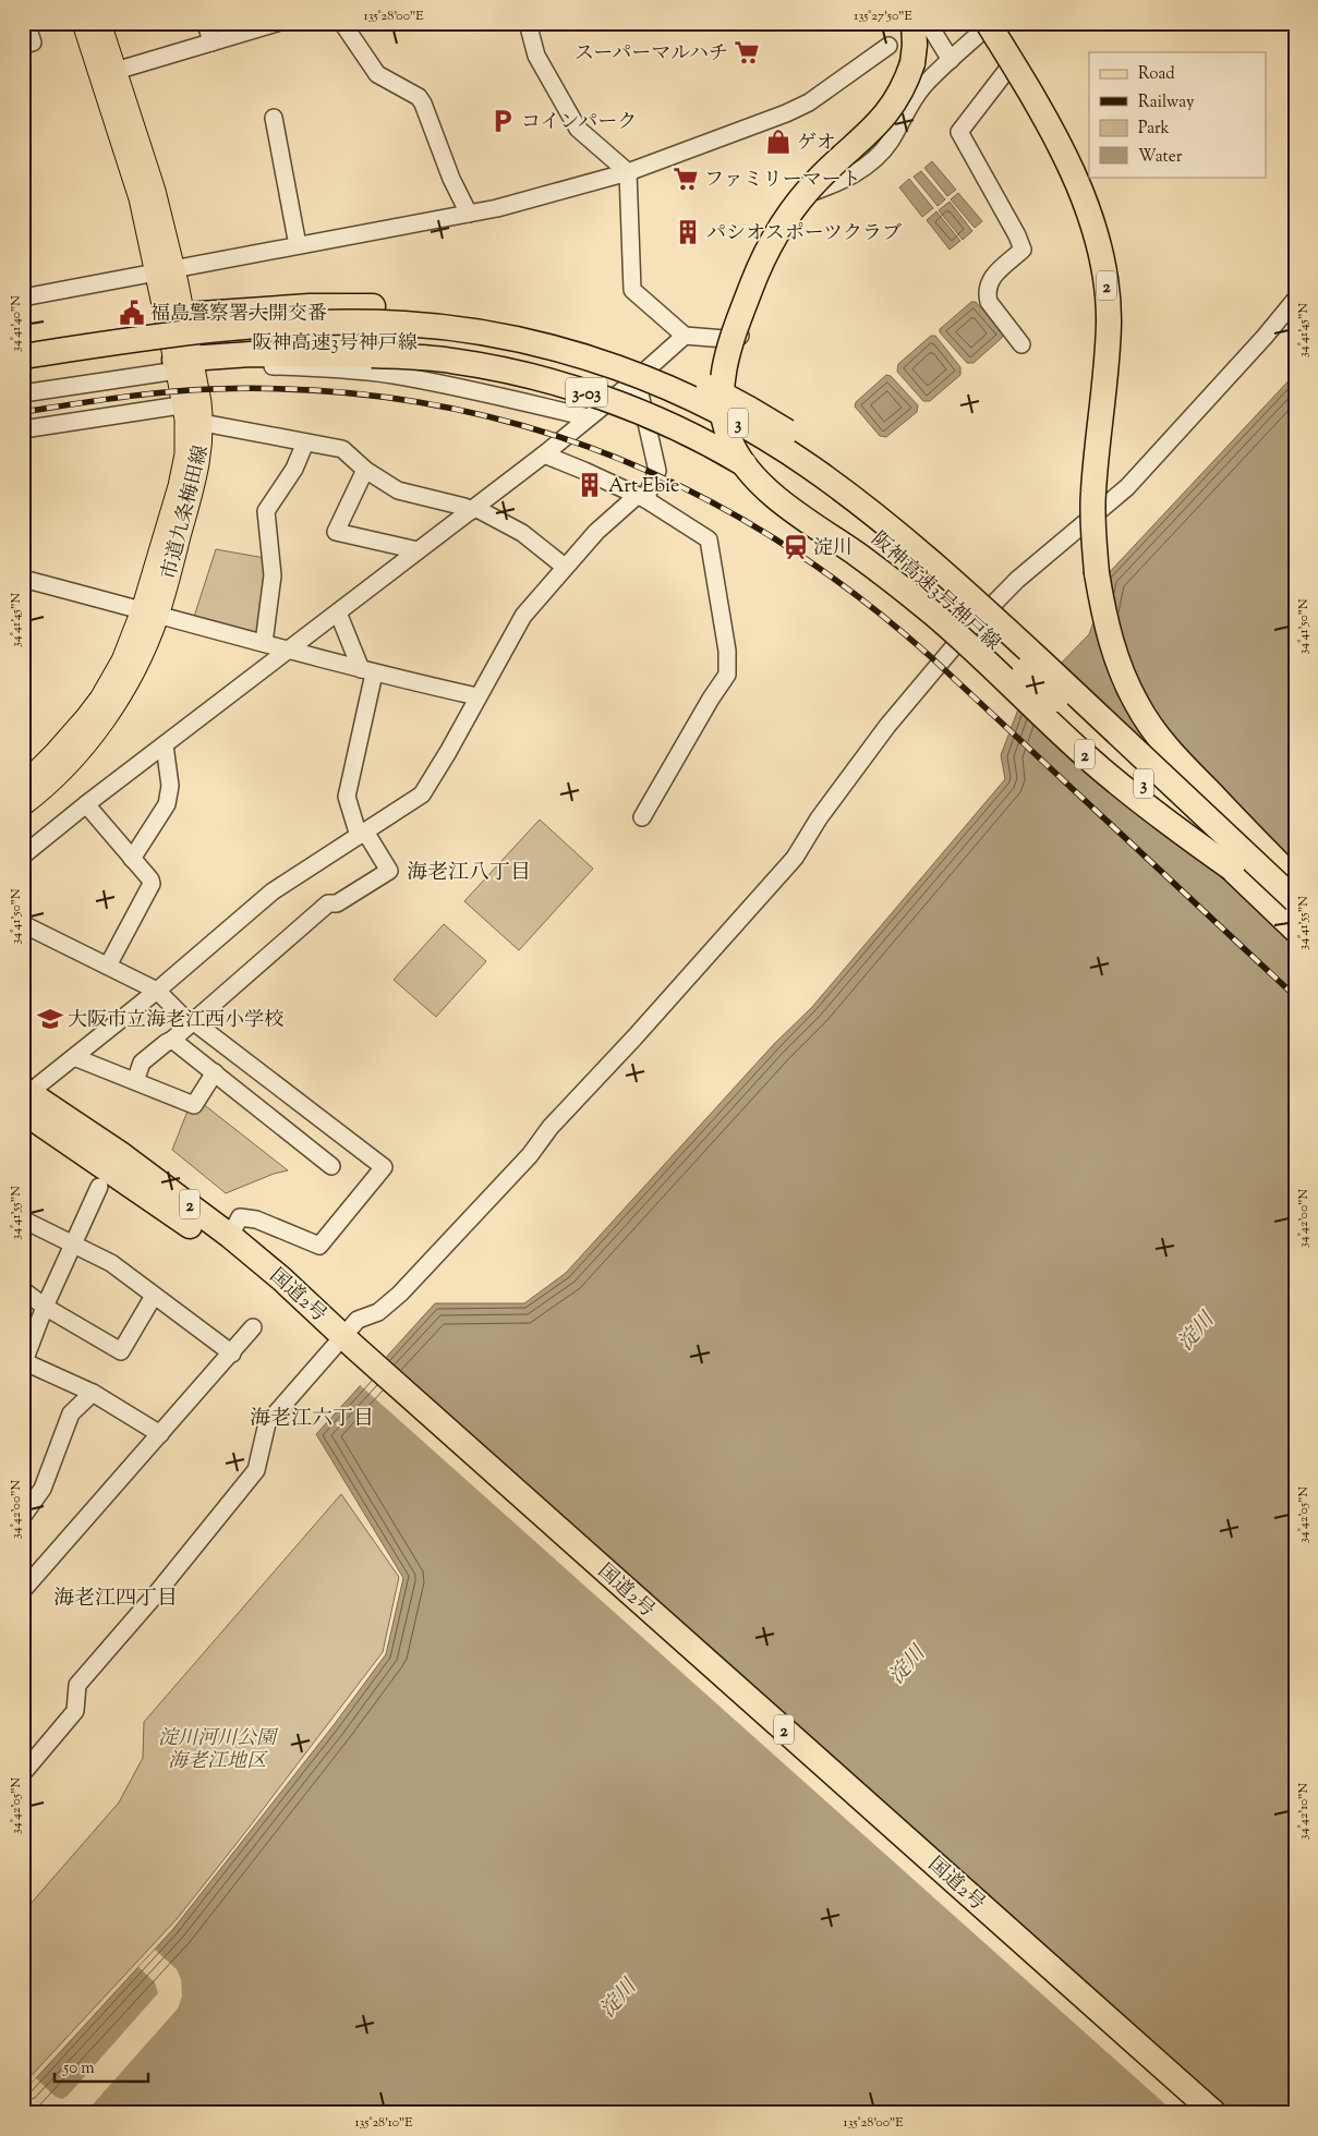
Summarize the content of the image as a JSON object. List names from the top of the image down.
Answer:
{
  "streets": {
    "highway": [
      "2",
      "阪神高速3号神戸線",
      "3-03",
      "3",
      "国道2号"
    ],
    "main road": ["市道九条梅田線"]
  },
  "crossings": [
    ["2", "阪神高速3号神戸線"],
    ["阪神高速3号神戸線", "3-03"],
    ["3-03", "市道九条梅田線"]
  ],
  "districts": ["海老江八丁目", "海老江六丁目", "海老江四丁目"],
  "water": ["淀川"],
  "parks": ["淀川河川公園 海老江地区"],
  "places": {
    "supermarket": ["スーパーマルハチ", "ファミリーマート"],
    "parking": ["コインパーク"],
    "shop": ["ゲオ"],
    "building": ["パシオスポーツクラブ", "Art Ebie"],
    "public building": ["福島警察署大開交番"],
    "station": ["淀川"],
    "school or university": ["大阪市立海老江西小学校"]
  },
  "legend": [
    "Road",
    "Railway",
    "Park",
    "Water"
  ],
  "scale_bar": "50 m",
  "coordinates": [
    "135°28'00\"E",
    "135°27'50\"E",
    "34°41'40\"N",
    "34°41'45\"N",
    "34°41'50\"N",
    "34°41'55\"N",
    "34°42'00\"N",
    "34°42'05\"N",
    "34°42'10\"N",
    "135°28'10\"E"
  ]
}
